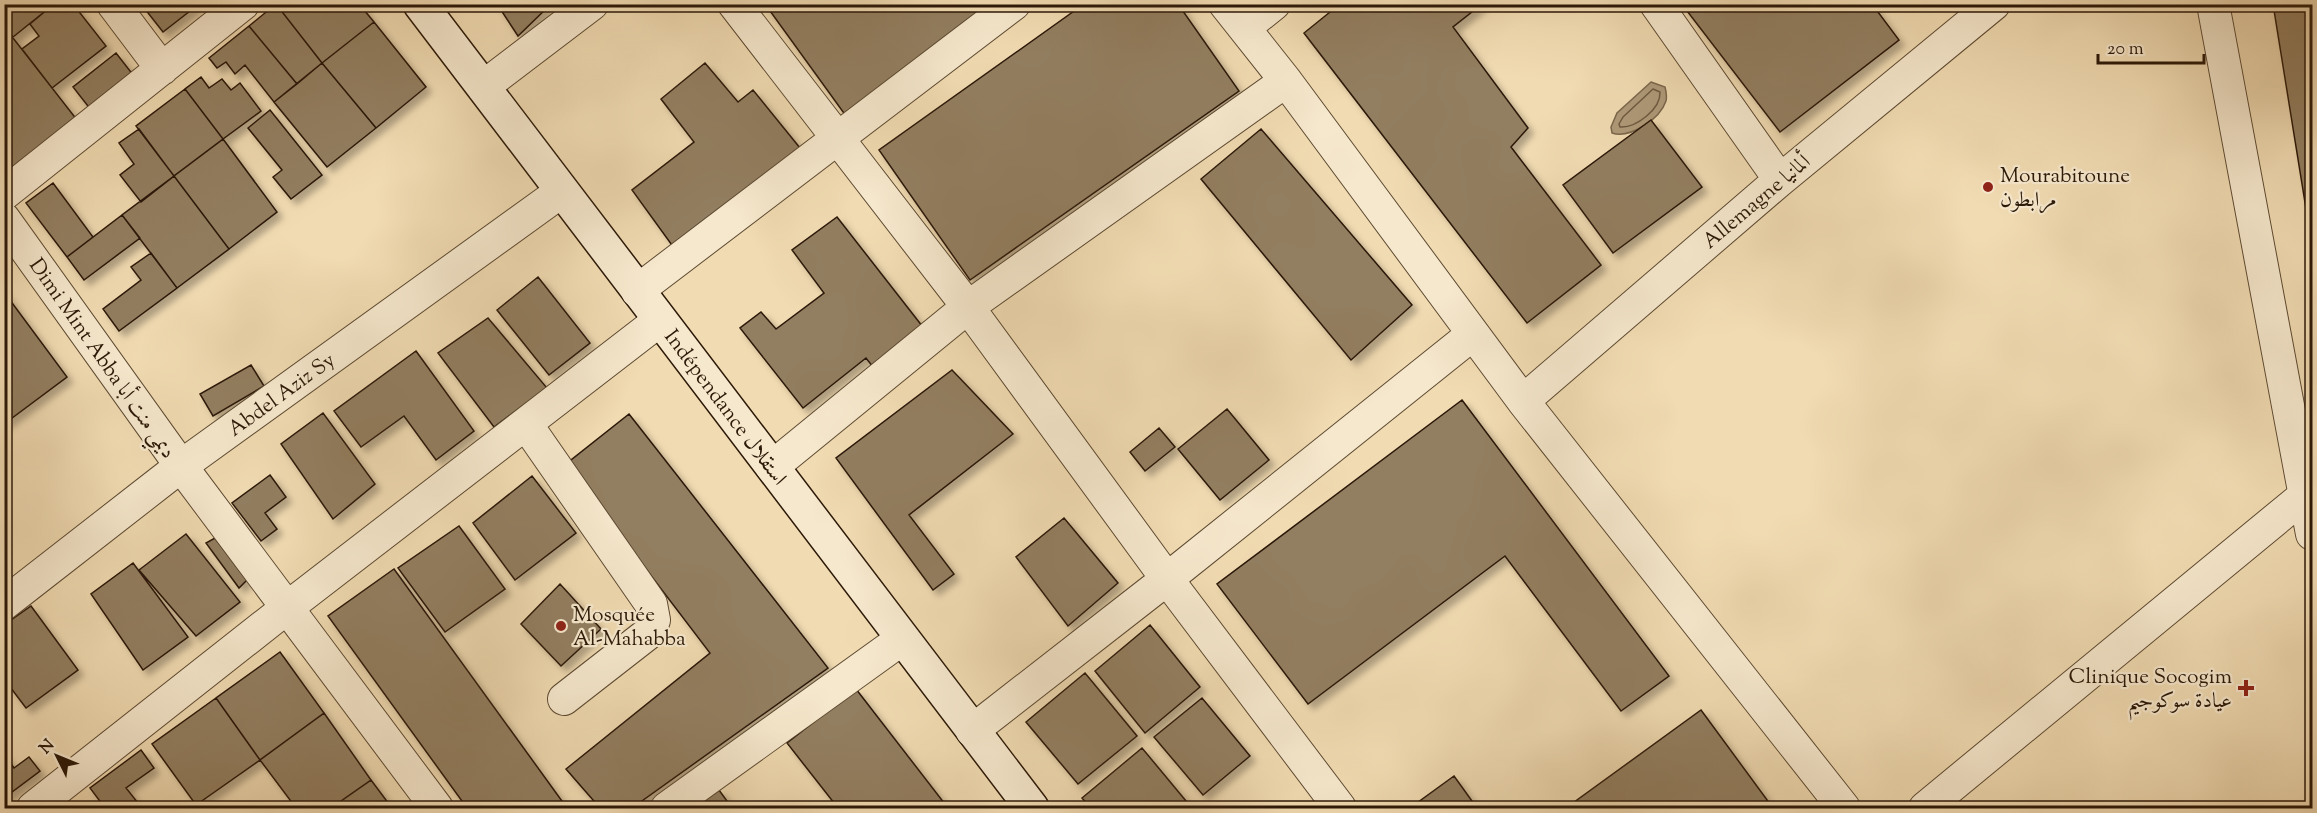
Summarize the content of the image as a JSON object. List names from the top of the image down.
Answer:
{
  "streets": {
    "street": [
      "Allemagne ألمانيا",
      "Dimi Mint Abba ديمي منت أبا",
      "Abdel Aziz Sy",
      "Indépendance استقلال"
    ]
  },
  "crossings": [
    ["Dimi Mint Abba ديمي منت أبا", "Abdel Aziz Sy"],
    ["Abdel Aziz Sy", "Indépendance استقلال"]
  ],
  "places": {
    "other": ["Mourabitoune مرابطون", "Mosquée Al-Mahabba"],
    "health": ["Clinique Socogim عيادة سوكوجيم"]
  },
  "scale_bar": "20 m",
  "north": "top left"
}
